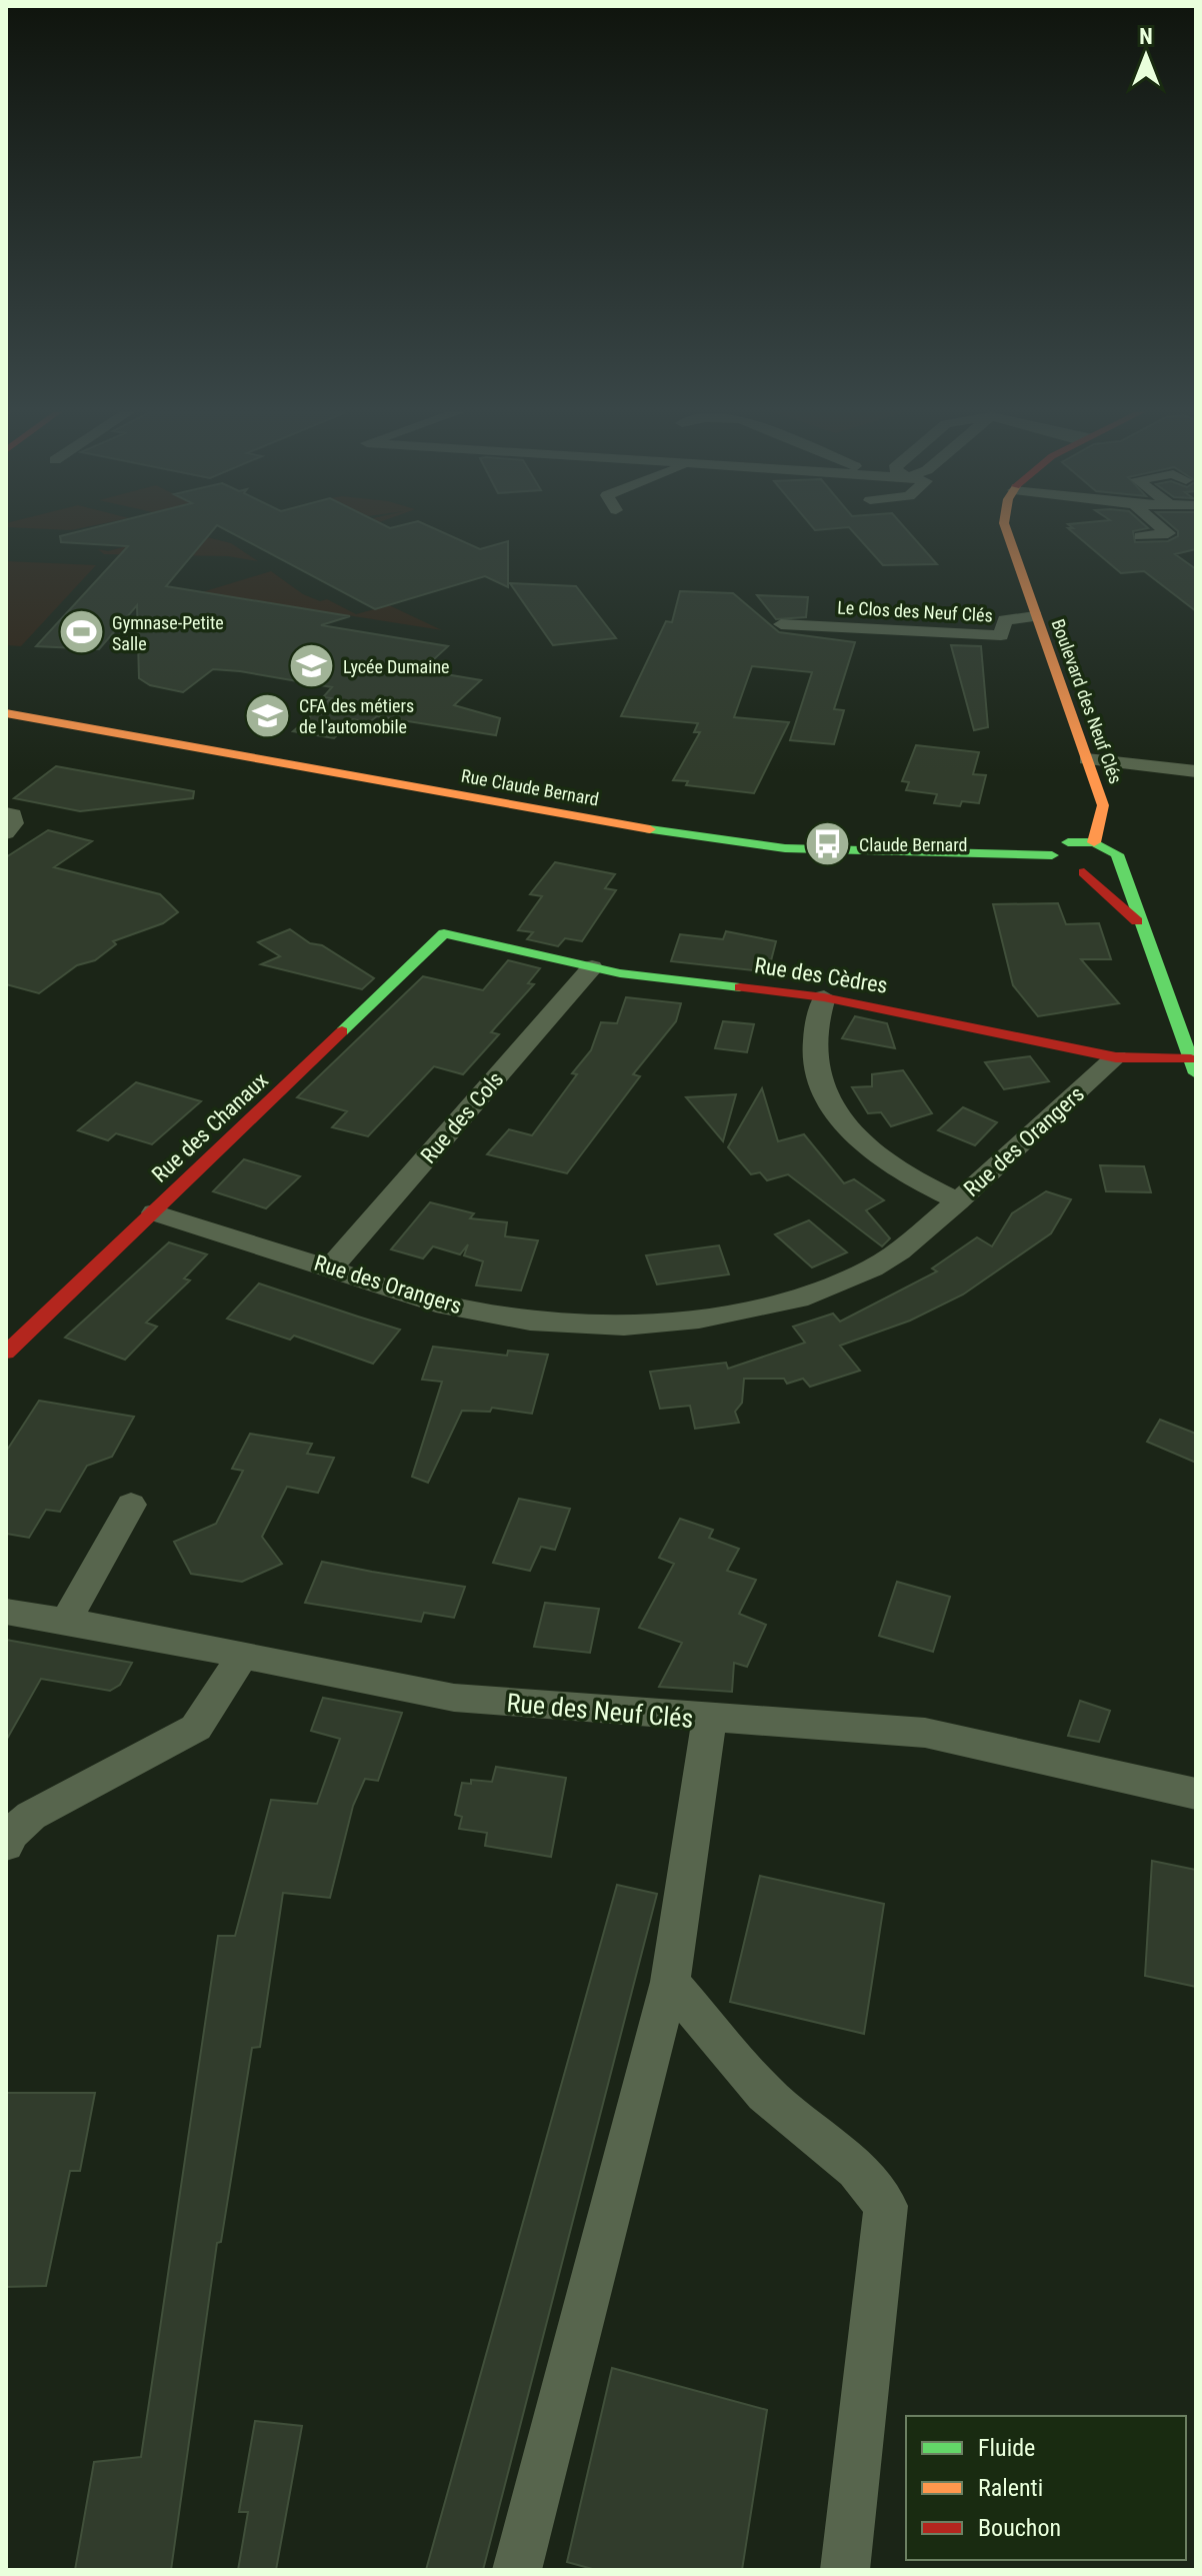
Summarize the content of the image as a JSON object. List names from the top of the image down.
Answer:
{
  "streets": {
    "street": [
      "Le Clos des Neuf Clés",
      "Boulevard des Neuf Clés",
      "Rue Claude Bernard",
      "Rue des Cèdres",
      "Rue des Cols",
      "Rue des Chanaux",
      "Rue des Orangers",
      "Rue des Neuf Clés"
    ]
  },
  "crossings": [
    ["Le Clos des Neuf Clés", "Boulevard des Neuf Clés"],
    ["Rue des Cèdres", "Rue des Cols"],
    ["Rue des Cèdres", "Rue des Chanaux"],
    ["Rue des Cèdres", "Rue des Orangers"],
    ["Rue des Cols", "Rue des Orangers"],
    ["Rue des Chanaux", "Rue des Orangers"]
  ],
  "places": {
    "sports": ["Gymnase-Petite Salle"],
    "school or university": ["Lycée Dumaine", "CFA des métiers de l'automobile"],
    "bus stop": ["Claude Bernard"]
  },
  "legend": ["Fluide", "Ralenti", "Bouchon"],
  "north": "top"
}
